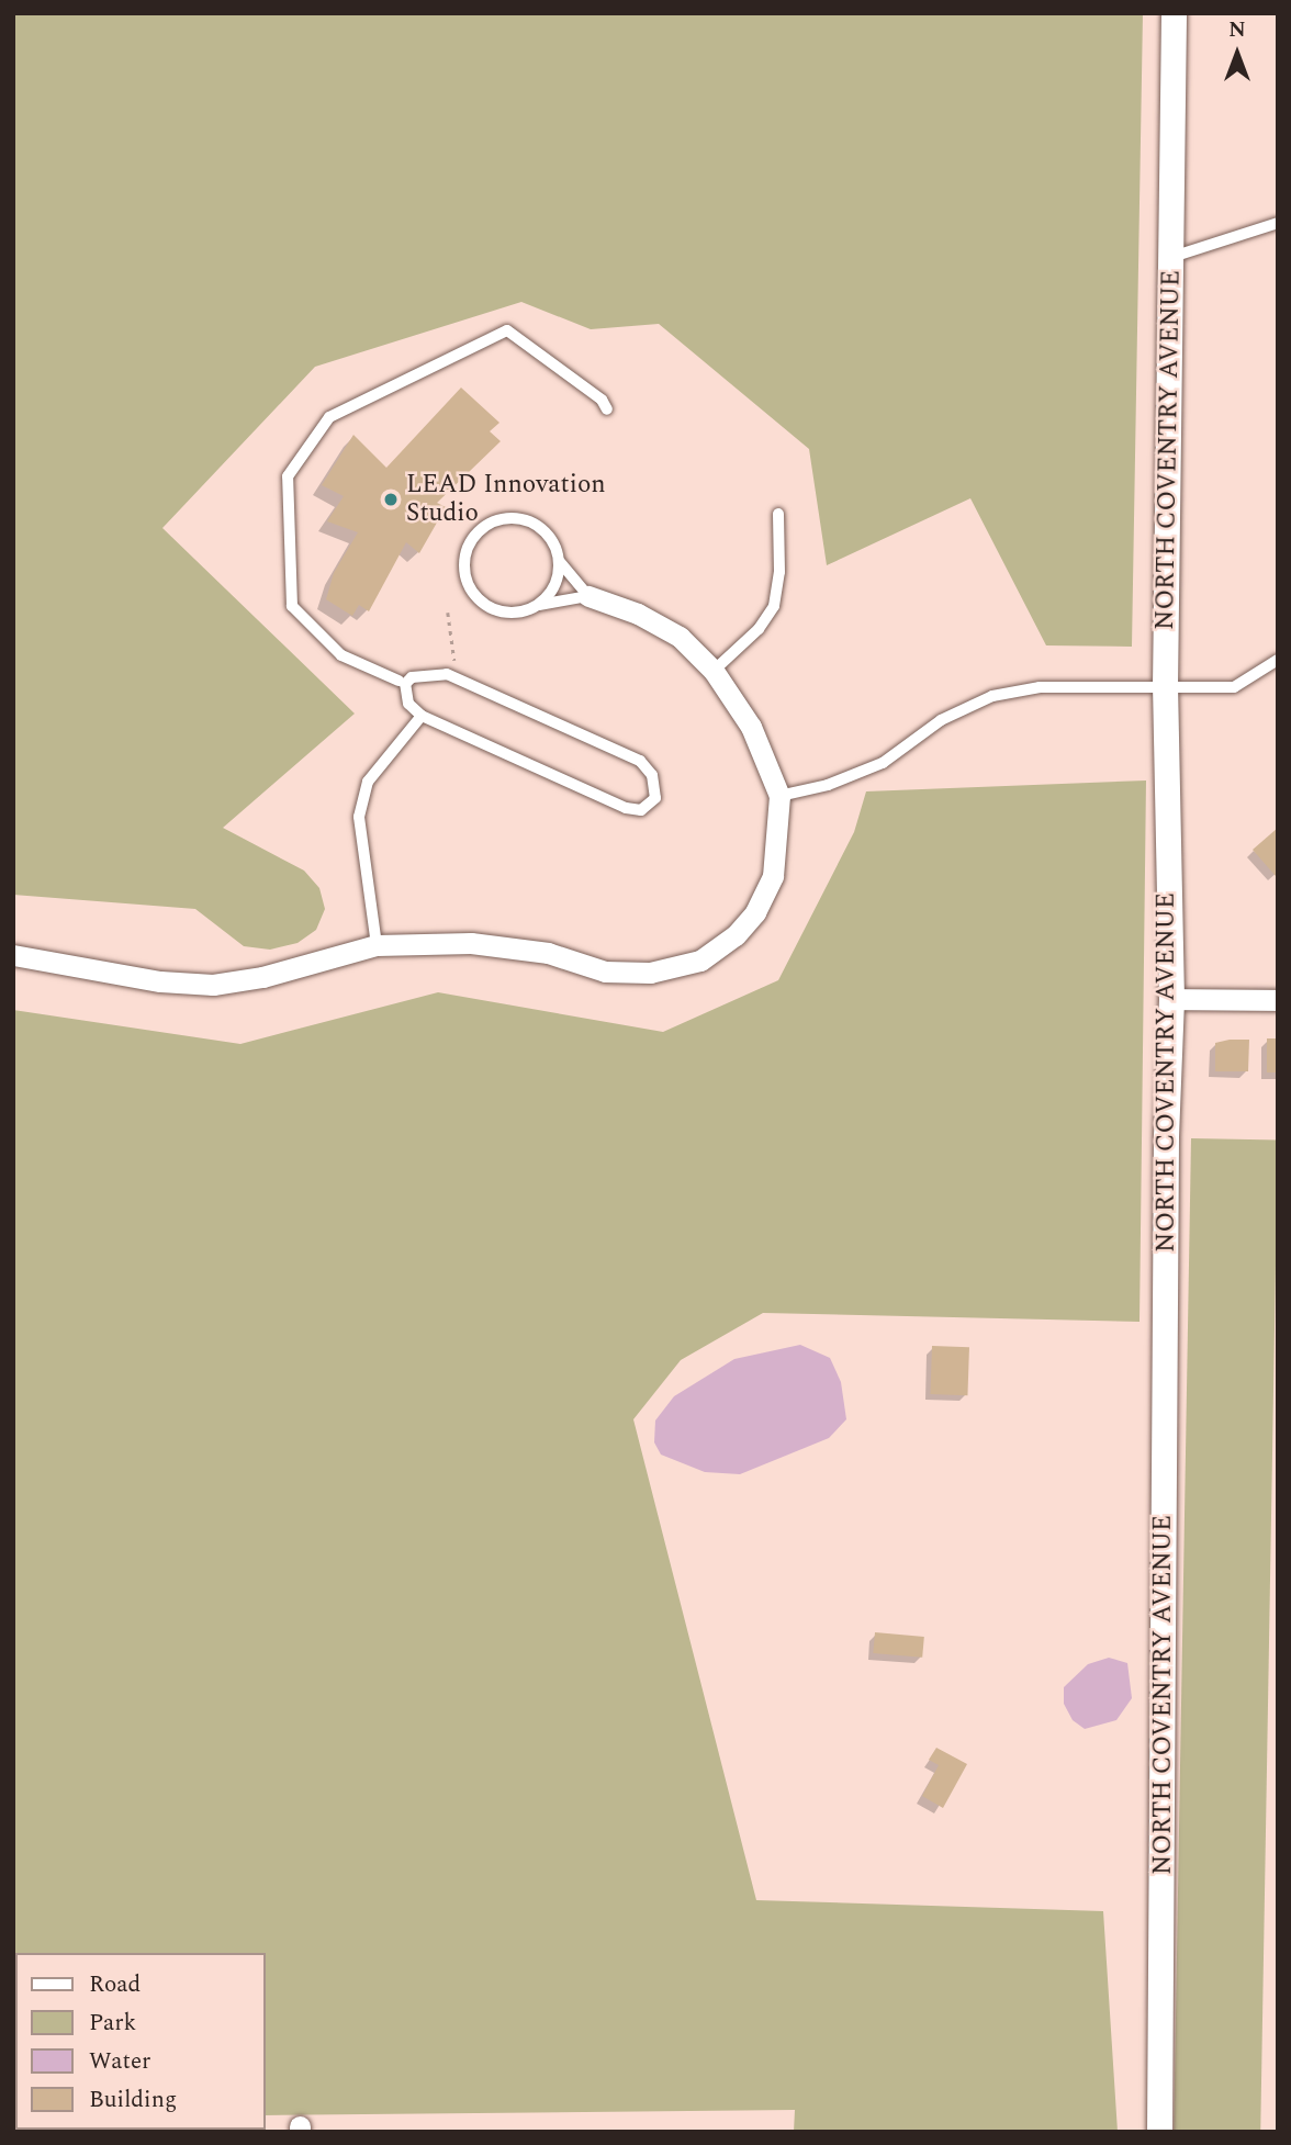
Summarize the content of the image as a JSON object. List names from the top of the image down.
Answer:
{
  "streets": {
    "street": ["NORTH COVENTRY AVENUE"]
  },
  "places": ["LEAD Innovation Studio"],
  "legend": [
    "Road",
    "Park",
    "Water",
    "Building"
  ],
  "north": "top"
}
